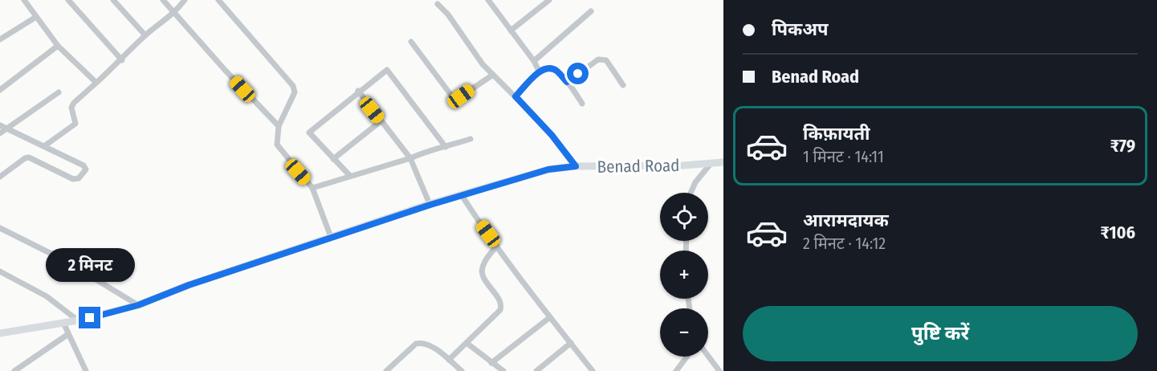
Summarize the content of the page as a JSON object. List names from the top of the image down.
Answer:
{
  "streets": {
    "main road": ["Benad Road"]
  },
  "page": {
    "banner": ["पिकअप", "Benad Road"],
    "list": [
      {
        "name": "किफ़ायती",
        "note": "1 मिनट · 14:11",
        "value": "₹79"
      },
      {
        "name": "आरामदायक",
        "note": "2 मिनट · 14:12",
        "value": "₹106"
      }
    ],
    "map_buttons": ["+", "−"],
    "bubble": "2 मिनट",
    "buttons": "पुष्टि करें"
  }
}
